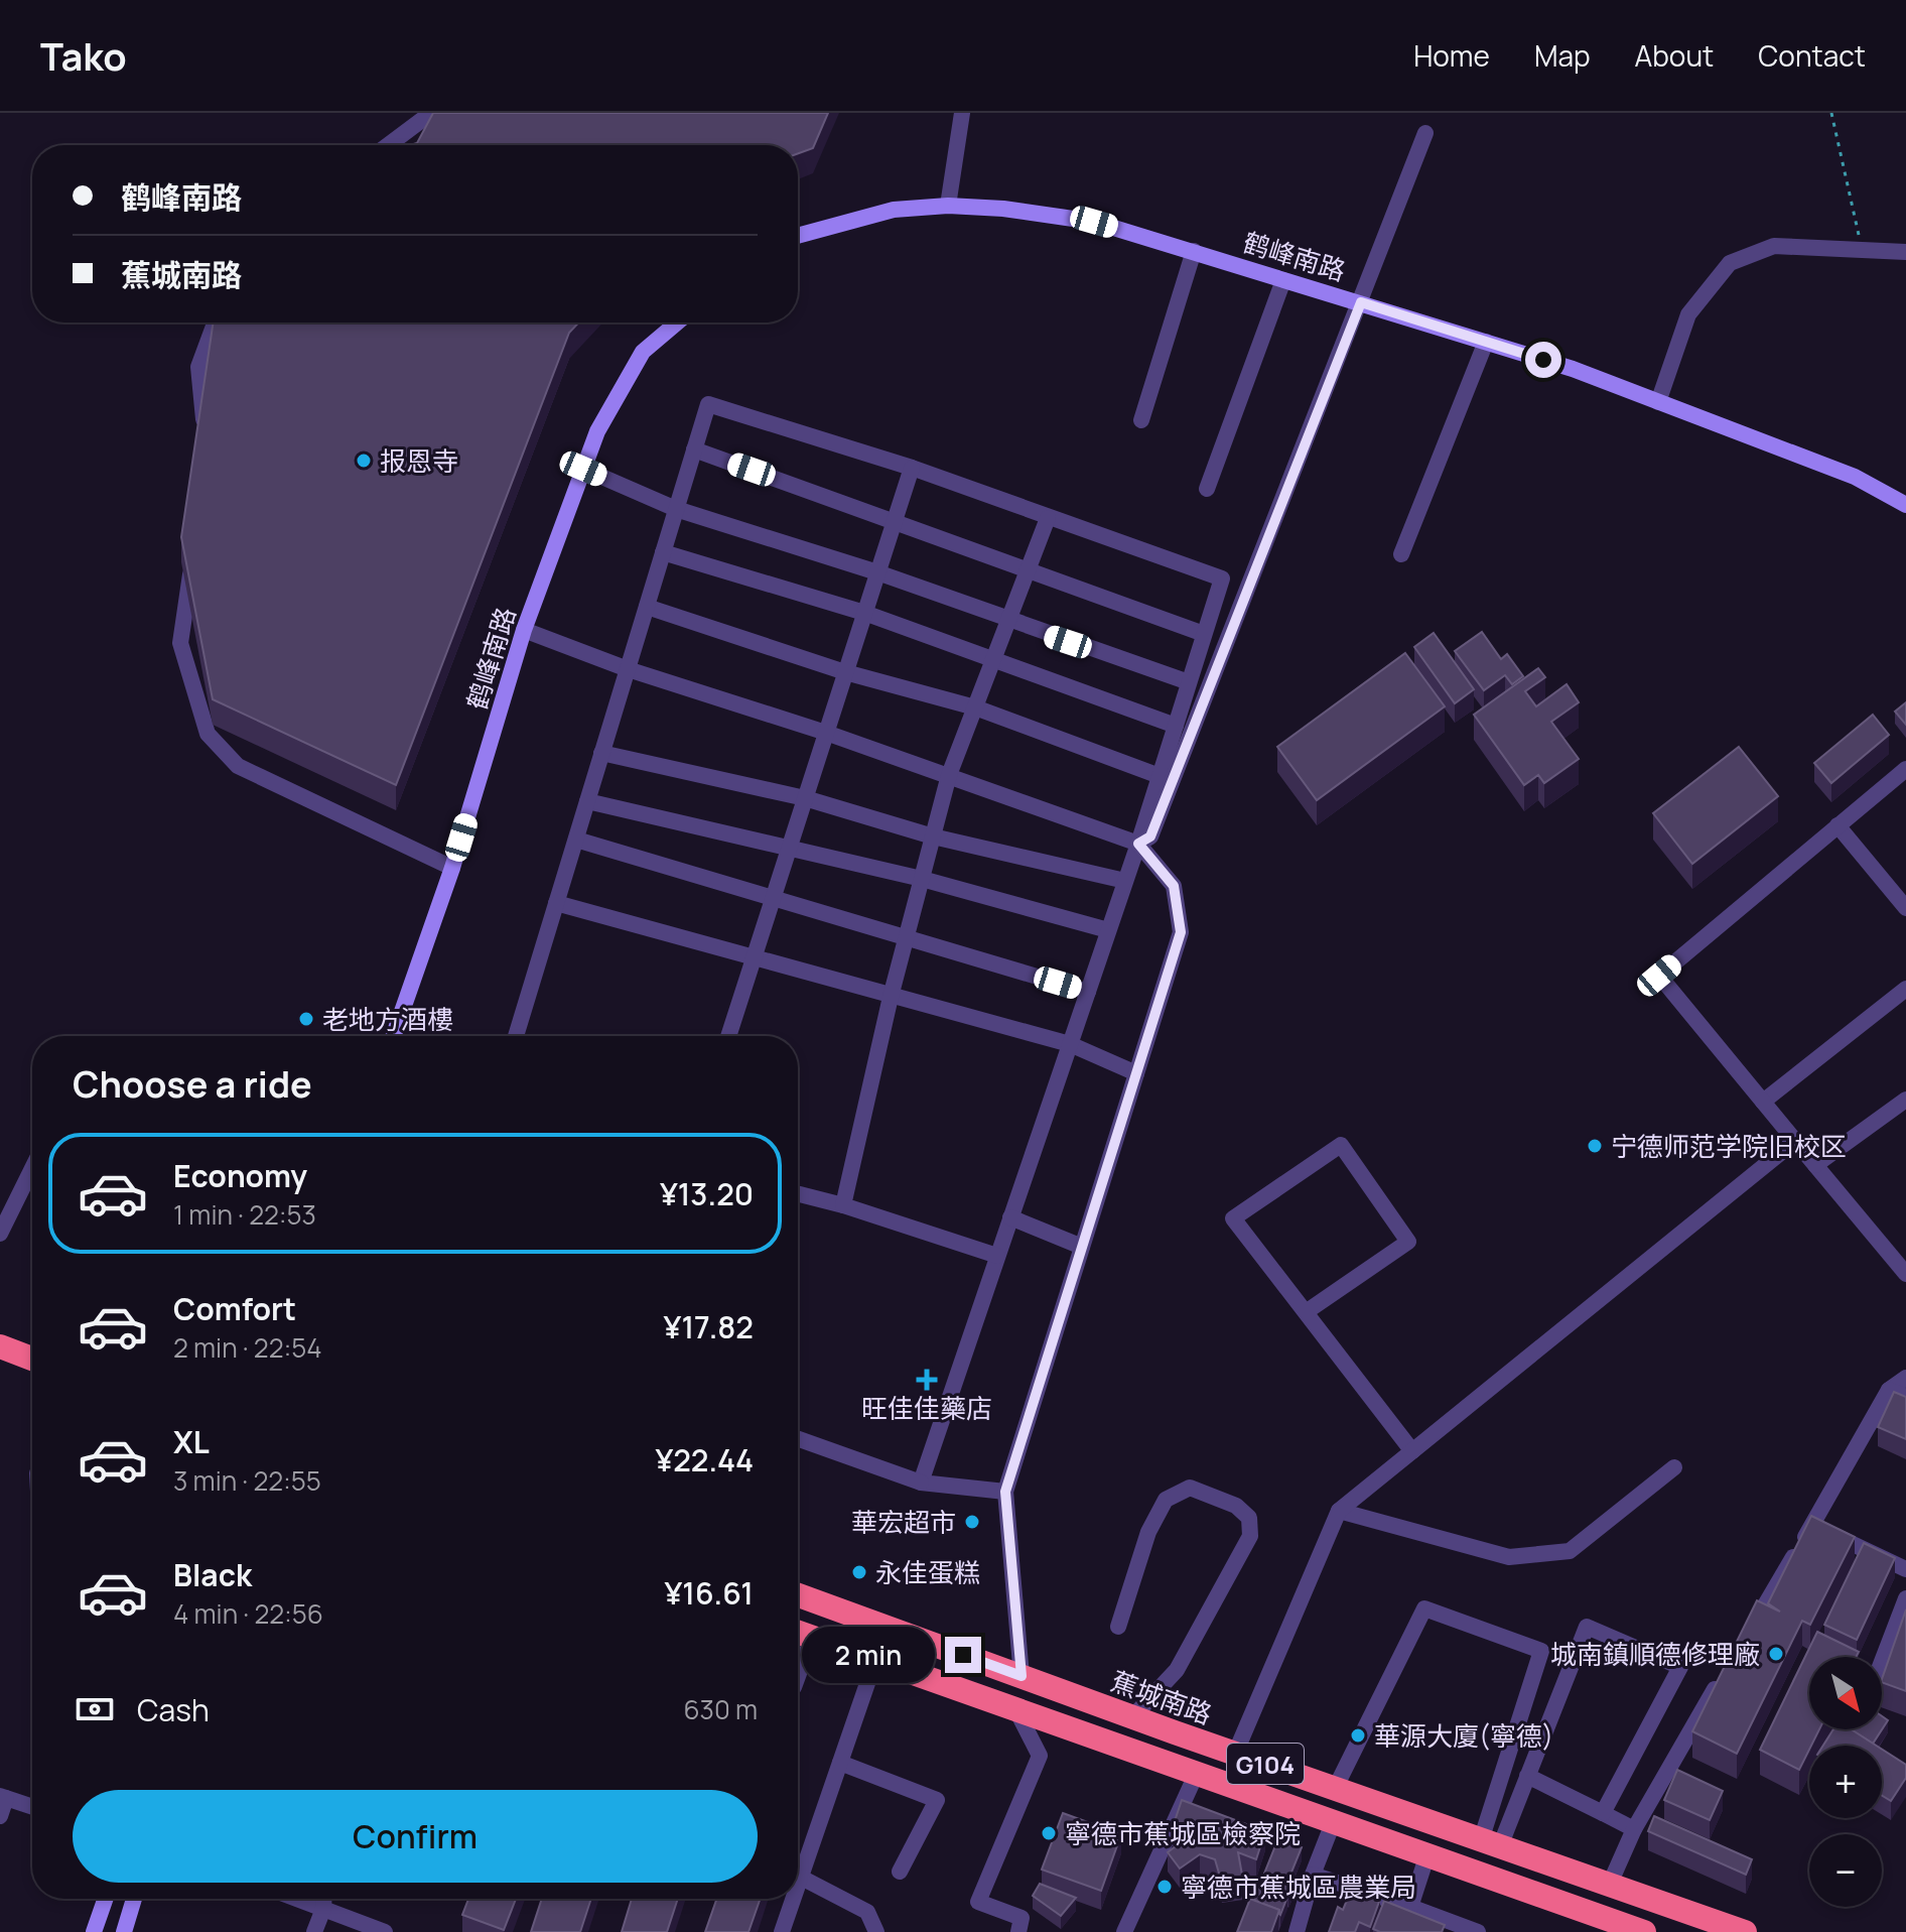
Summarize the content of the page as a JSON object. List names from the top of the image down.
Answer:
{
  "streets": {
    "highway": ["蕉城南路", "G104"],
    "street": ["鹤峰南路"]
  },
  "places": {
    "other": [
      "报恩寺",
      "老地方酒樓",
      "宁德师范学院旧校区",
      "華宏超市",
      "永佳蛋糕",
      "城南鎮順德修理廠",
      "華源大廈(寧德)",
      "寧德市蕉城區檢察院",
      "寧德市蕉城區農業局"
    ],
    "health": ["旺佳佳藥店"]
  },
  "north": "bottom right",
  "page": {
    "header": "Tako",
    "nav": [
      "Home",
      "Map",
      "About",
      "Contact"
    ],
    "banner": ["鹤峰南路", "蕉城南路"],
    "heading": "Choose a ride",
    "list": [
      {
        "name": "Economy",
        "note": "1 min · 22:53",
        "value": "¥13.20"
      },
      {
        "name": "Comfort",
        "note": "2 min · 22:54",
        "value": "¥17.82"
      },
      {
        "name": "XL",
        "note": "3 min · 22:55",
        "value": "¥22.44"
      },
      {
        "name": "Black",
        "note": "4 min · 22:56",
        "value": "¥16.61"
      }
    ],
    "bubble": "2 min",
    "map_buttons": ["+", "−"],
    "pay": ["Cash", "630 m"],
    "buttons": "Confirm"
  }
}
